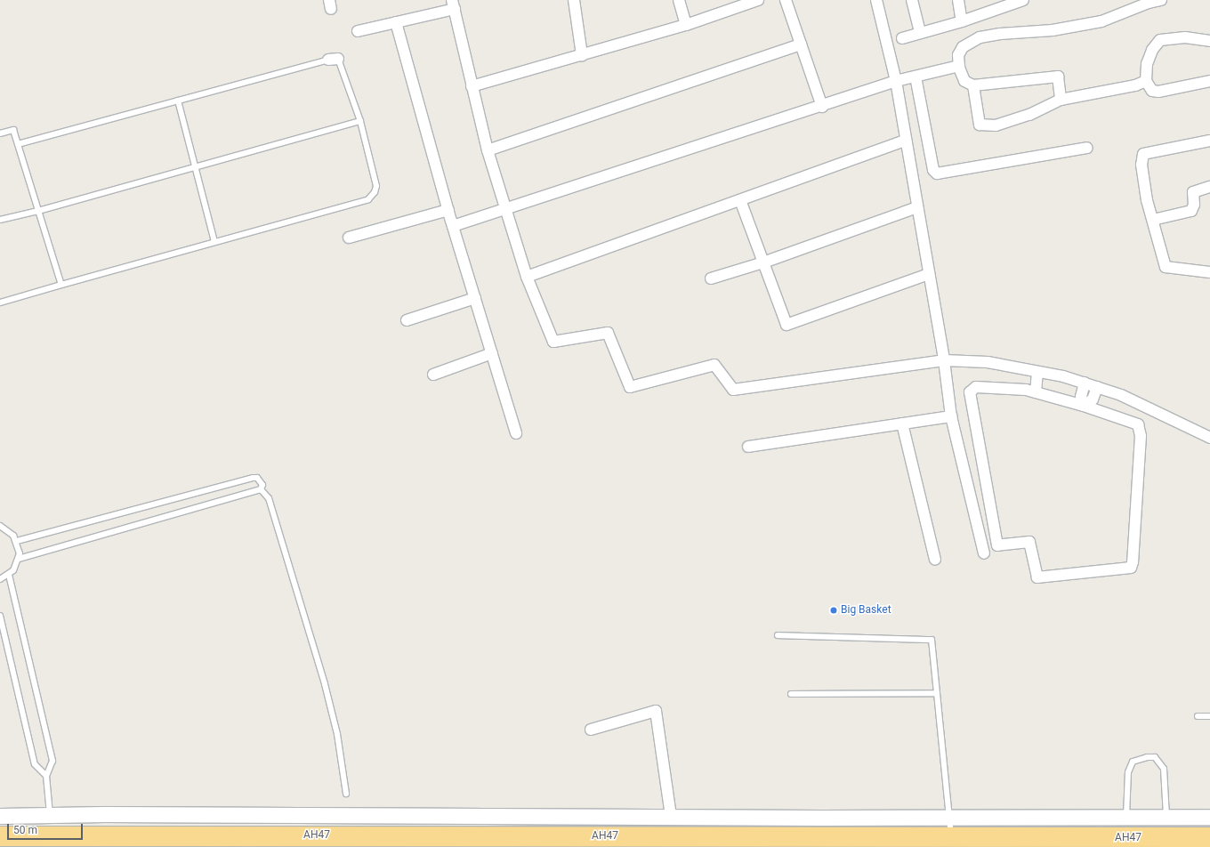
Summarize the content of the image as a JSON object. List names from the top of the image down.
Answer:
{
  "streets": {
    "highway": ["AH47"]
  },
  "places": ["Big Basket"],
  "scale_bar": "50 m"
}
